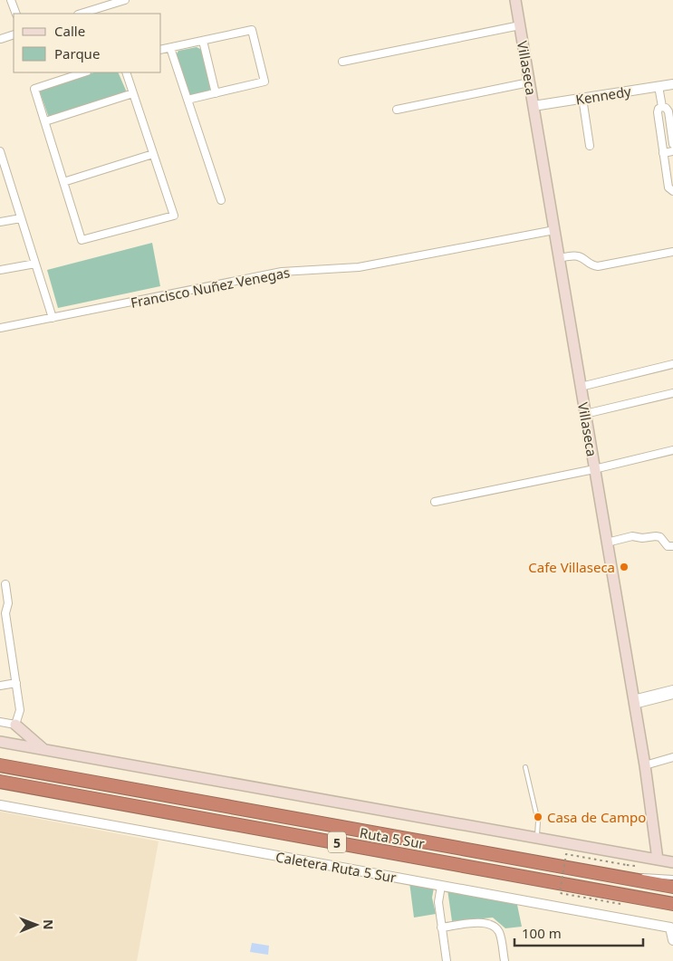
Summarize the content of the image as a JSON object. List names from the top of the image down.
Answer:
{
  "streets": {
    "highway": ["Ruta 5 Sur", "5"],
    "main road": ["Villaseca"],
    "street": ["Kennedy", "Francisco Nuñez Venegas", "Caletera Ruta 5 Sur"]
  },
  "crossings": [
    ["Villaseca", "Kennedy"],
    ["Villaseca", "Francisco Nuñez Venegas"]
  ],
  "places": ["Cafe Villaseca", "Casa de Campo"],
  "legend": ["Calle", "Parque"],
  "scale_bar": "100 m",
  "north": "right"
}
